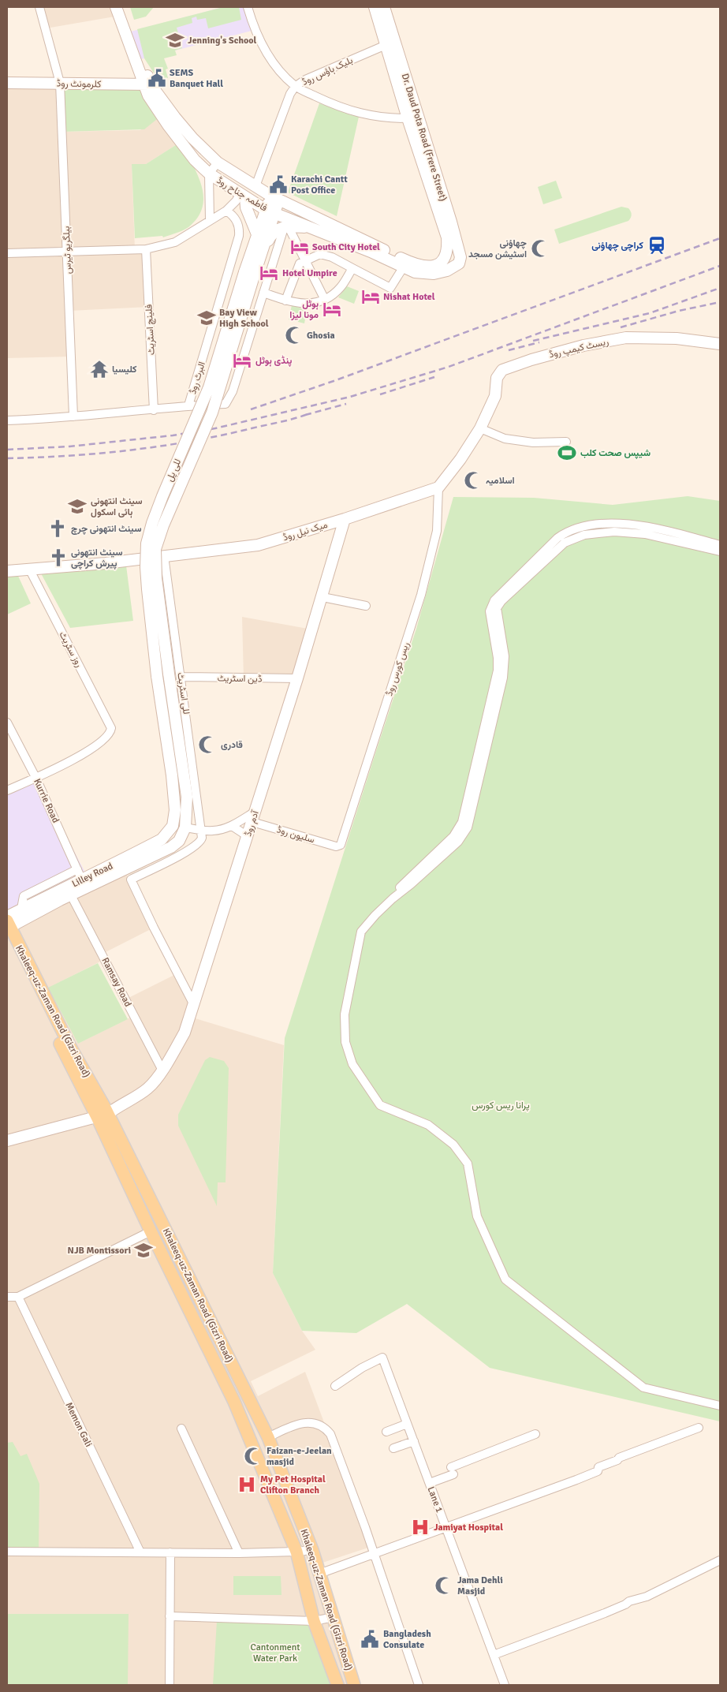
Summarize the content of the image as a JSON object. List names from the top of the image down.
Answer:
{
  "streets": {
    "main road": [
      "کلرمونٹ روڈ",
      "Dr. Daud Pota Road (Frere Street)",
      "فاطمہ جناح روڈ",
      "ریسٹ کیمپ روڈ",
      "للی پل",
      "میک نیل روڈ",
      "آدم روڈ",
      "Lilley Road",
      "Khaleeq-uz-Zaman Road (Gizri Road)"
    ],
    "street": [
      "بلیک ہاؤس روڈ",
      "بیلگریو ٹیرس",
      "فلینچ اسٹریٹ",
      "البرٹ روڈ",
      "روز سٹریٹ",
      "ریس کورس روڈ",
      "ڈین اسٹریٹ",
      "للی اسٹریٹ",
      "Kurrie Road",
      "سلیون روڈ",
      "Ramsay Road",
      "Memon Gali",
      "Lane 1"
    ]
  },
  "crossings": [
    ["بلیک ہاؤس روڈ", "Dr. Daud Pota Road (Frere Street)"],
    ["بلیک ہاؤس روڈ", "فاطمہ جناح روڈ"],
    ["کلرمونٹ روڈ", "فاطمہ جناح روڈ"],
    ["کلرمونٹ روڈ", "بیلگریو ٹیرس"],
    ["Dr. Daud Pota Road (Frere Street)", "فاطمہ جناح روڈ"],
    ["بیلگریو ٹیرس", "البرٹ روڈ"],
    ["فلینچ اسٹریٹ", "البرٹ روڈ"],
    ["للی پل", "Lilley Road"],
    ["میک نیل روڈ", "روز سٹریٹ"],
    ["میک نیل روڈ", "ریس کورس روڈ"],
    ["میک نیل روڈ", "للی اسٹریٹ"],
    ["میک نیل روڈ", "آدم روڈ"],
    ["روز سٹریٹ", "Kurrie Road"],
    ["ریس کورس روڈ", "سلیون روڈ"],
    ["ڈین اسٹریٹ", "للی اسٹریٹ"],
    ["ڈین اسٹریٹ", "آدم روڈ"],
    ["Kurrie Road", "Lilley Road"],
    ["آدم روڈ", "سلیون روڈ"],
    ["آدم روڈ", "Ramsay Road"],
    ["آدم روڈ", "Khaleeq-uz-Zaman Road (Gizri Road)"],
    ["Lilley Road", "Ramsay Road"]
  ],
  "parks": ["پرانا ریس کورس", "Cantonment Water Park"],
  "places": {
    "school or university": [
      "Jenning's School",
      "Bay View High School",
      "سینٹ انتھونی ہائی اسکول",
      "NJB Montissori"
    ],
    "public building": ["SEMS Banquet Hall", "Karachi Cantt Post Office", "Bangladesh Consulate"],
    "station": ["کراچی چھاؤنی"],
    "hotel": [
      "South City Hotel",
      "Hotel Umpire",
      "Nishat Hotel",
      "ہوٹل مونا لیزا",
      "پنڈی ہوٹل"
    ],
    "mosque": [
      "چھاؤنی اسٹیشن مسجد",
      "Ghosia",
      "اسلامیہ",
      "قادری",
      "Faizan-e-Jeelan masjid",
      "Jama Dehli Masjid"
    ],
    "temple": ["کلیسیا"],
    "sports": ["شیپس صحت کلب"],
    "church": ["سینٹ انتھونی چرچ", "سینٹ انتھونی پیرش کراچی"],
    "hospital": ["My Pet Hospital Clifton Branch", "Jamiyat Hospital"]
  }
}
